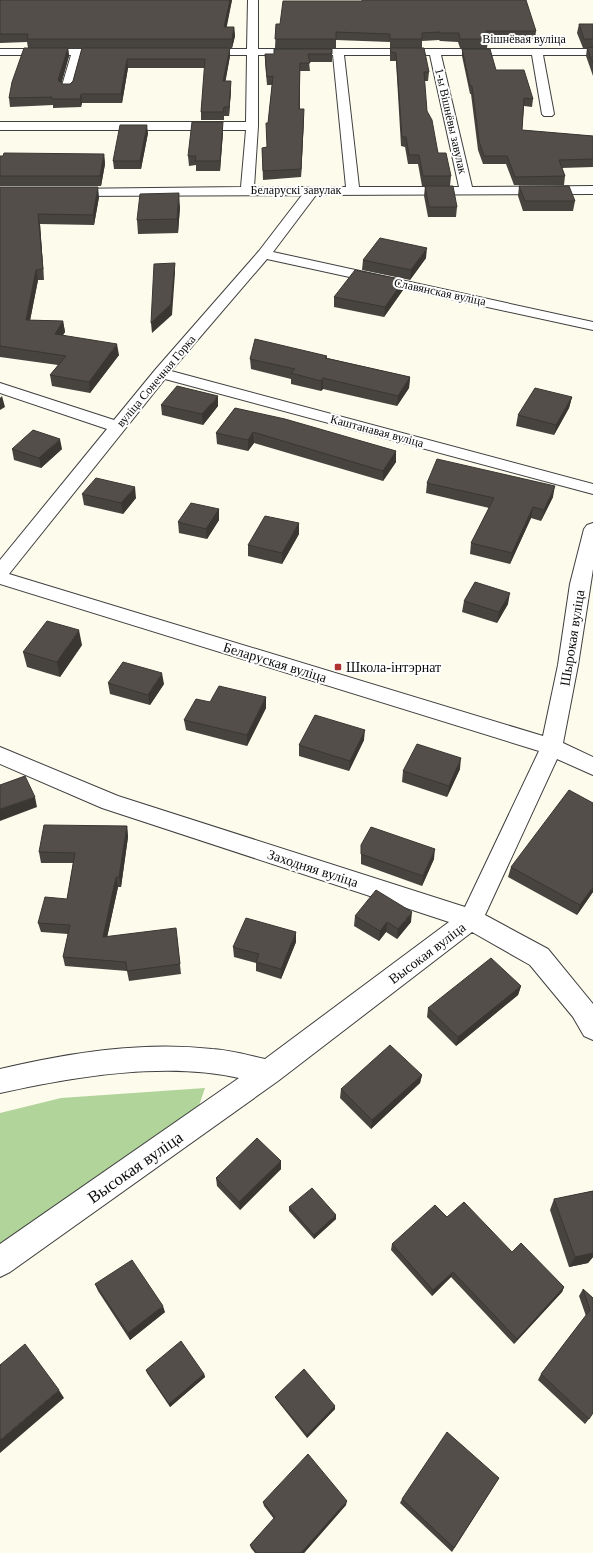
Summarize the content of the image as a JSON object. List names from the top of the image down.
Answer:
{
  "streets": {
    "street": [
      "Вішнёвая вуліца",
      "1-ы Вішнёвы завулак",
      "Беларускі завулак",
      "Славянская вуліца",
      "вуліца Сонечная Горка",
      "Каштанавая вуліца",
      "Шырокая вуліца",
      "Беларуская вуліца",
      "Заходняя вуліца",
      "Высокая вуліца"
    ]
  },
  "crossings": [
    ["Вішнёвая вуліца", "1-ы Вішнёвы завулак"],
    ["1-ы Вішнёвы завулак", "Беларускі завулак"],
    ["Беларускі завулак", "вуліца Сонечная Горка"],
    ["Славянская вуліца", "вуліца Сонечная Горка"],
    ["вуліца Сонечная Горка", "Каштанавая вуліца"],
    ["Шырокая вуліца", "Беларуская вуліца"],
    ["Шырокая вуліца", "Высокая вуліца"],
    ["Беларуская вуліца", "Высокая вуліца"],
    ["Заходняя вуліца", "Высокая вуліца"]
  ],
  "places": {
    "transit": ["Школа-інтэрнат"]
  }
}
